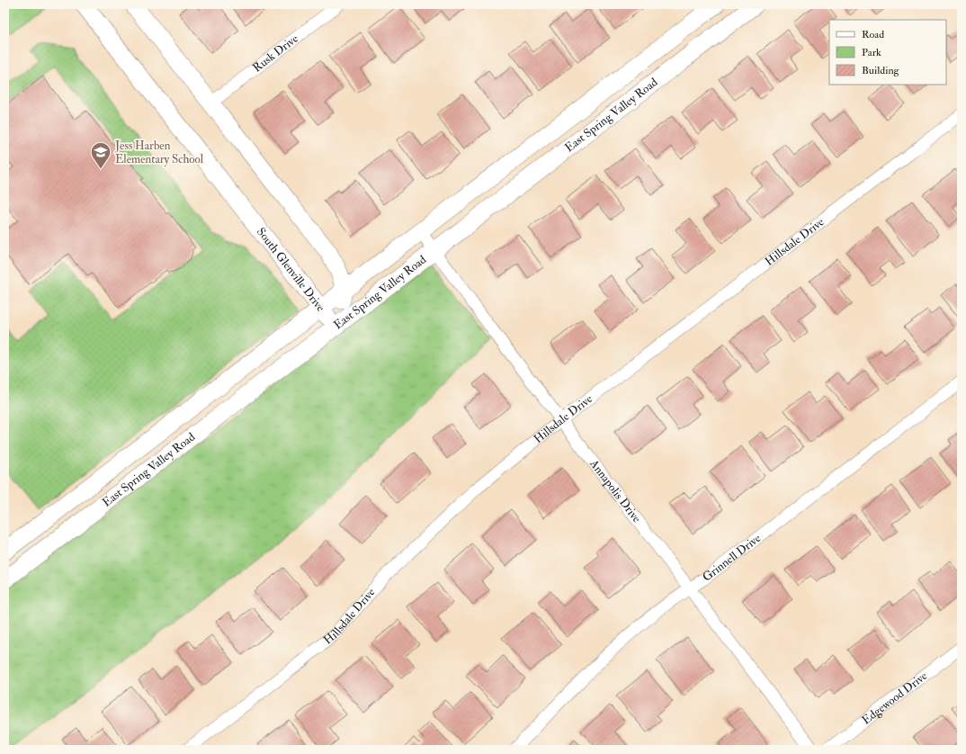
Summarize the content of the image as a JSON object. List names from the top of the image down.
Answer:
{
  "streets": {
    "street": [
      "Rusk Drive",
      "East Spring Valley Road",
      "Hillsdale Drive",
      "South Glenville Drive",
      "Annapolis Drive",
      "Grinnell Drive",
      "Edgewood Drive"
    ]
  },
  "crossings": [
    ["Rusk Drive", "South Glenville Drive"],
    ["East Spring Valley Road", "South Glenville Drive"],
    ["East Spring Valley Road", "Annapolis Drive"],
    ["Hillsdale Drive", "Annapolis Drive"],
    ["Annapolis Drive", "Grinnell Drive"]
  ],
  "places": {
    "school or university": ["Jess Harben Elementary School"]
  },
  "legend": ["Road", "Park", "Building"]
}
